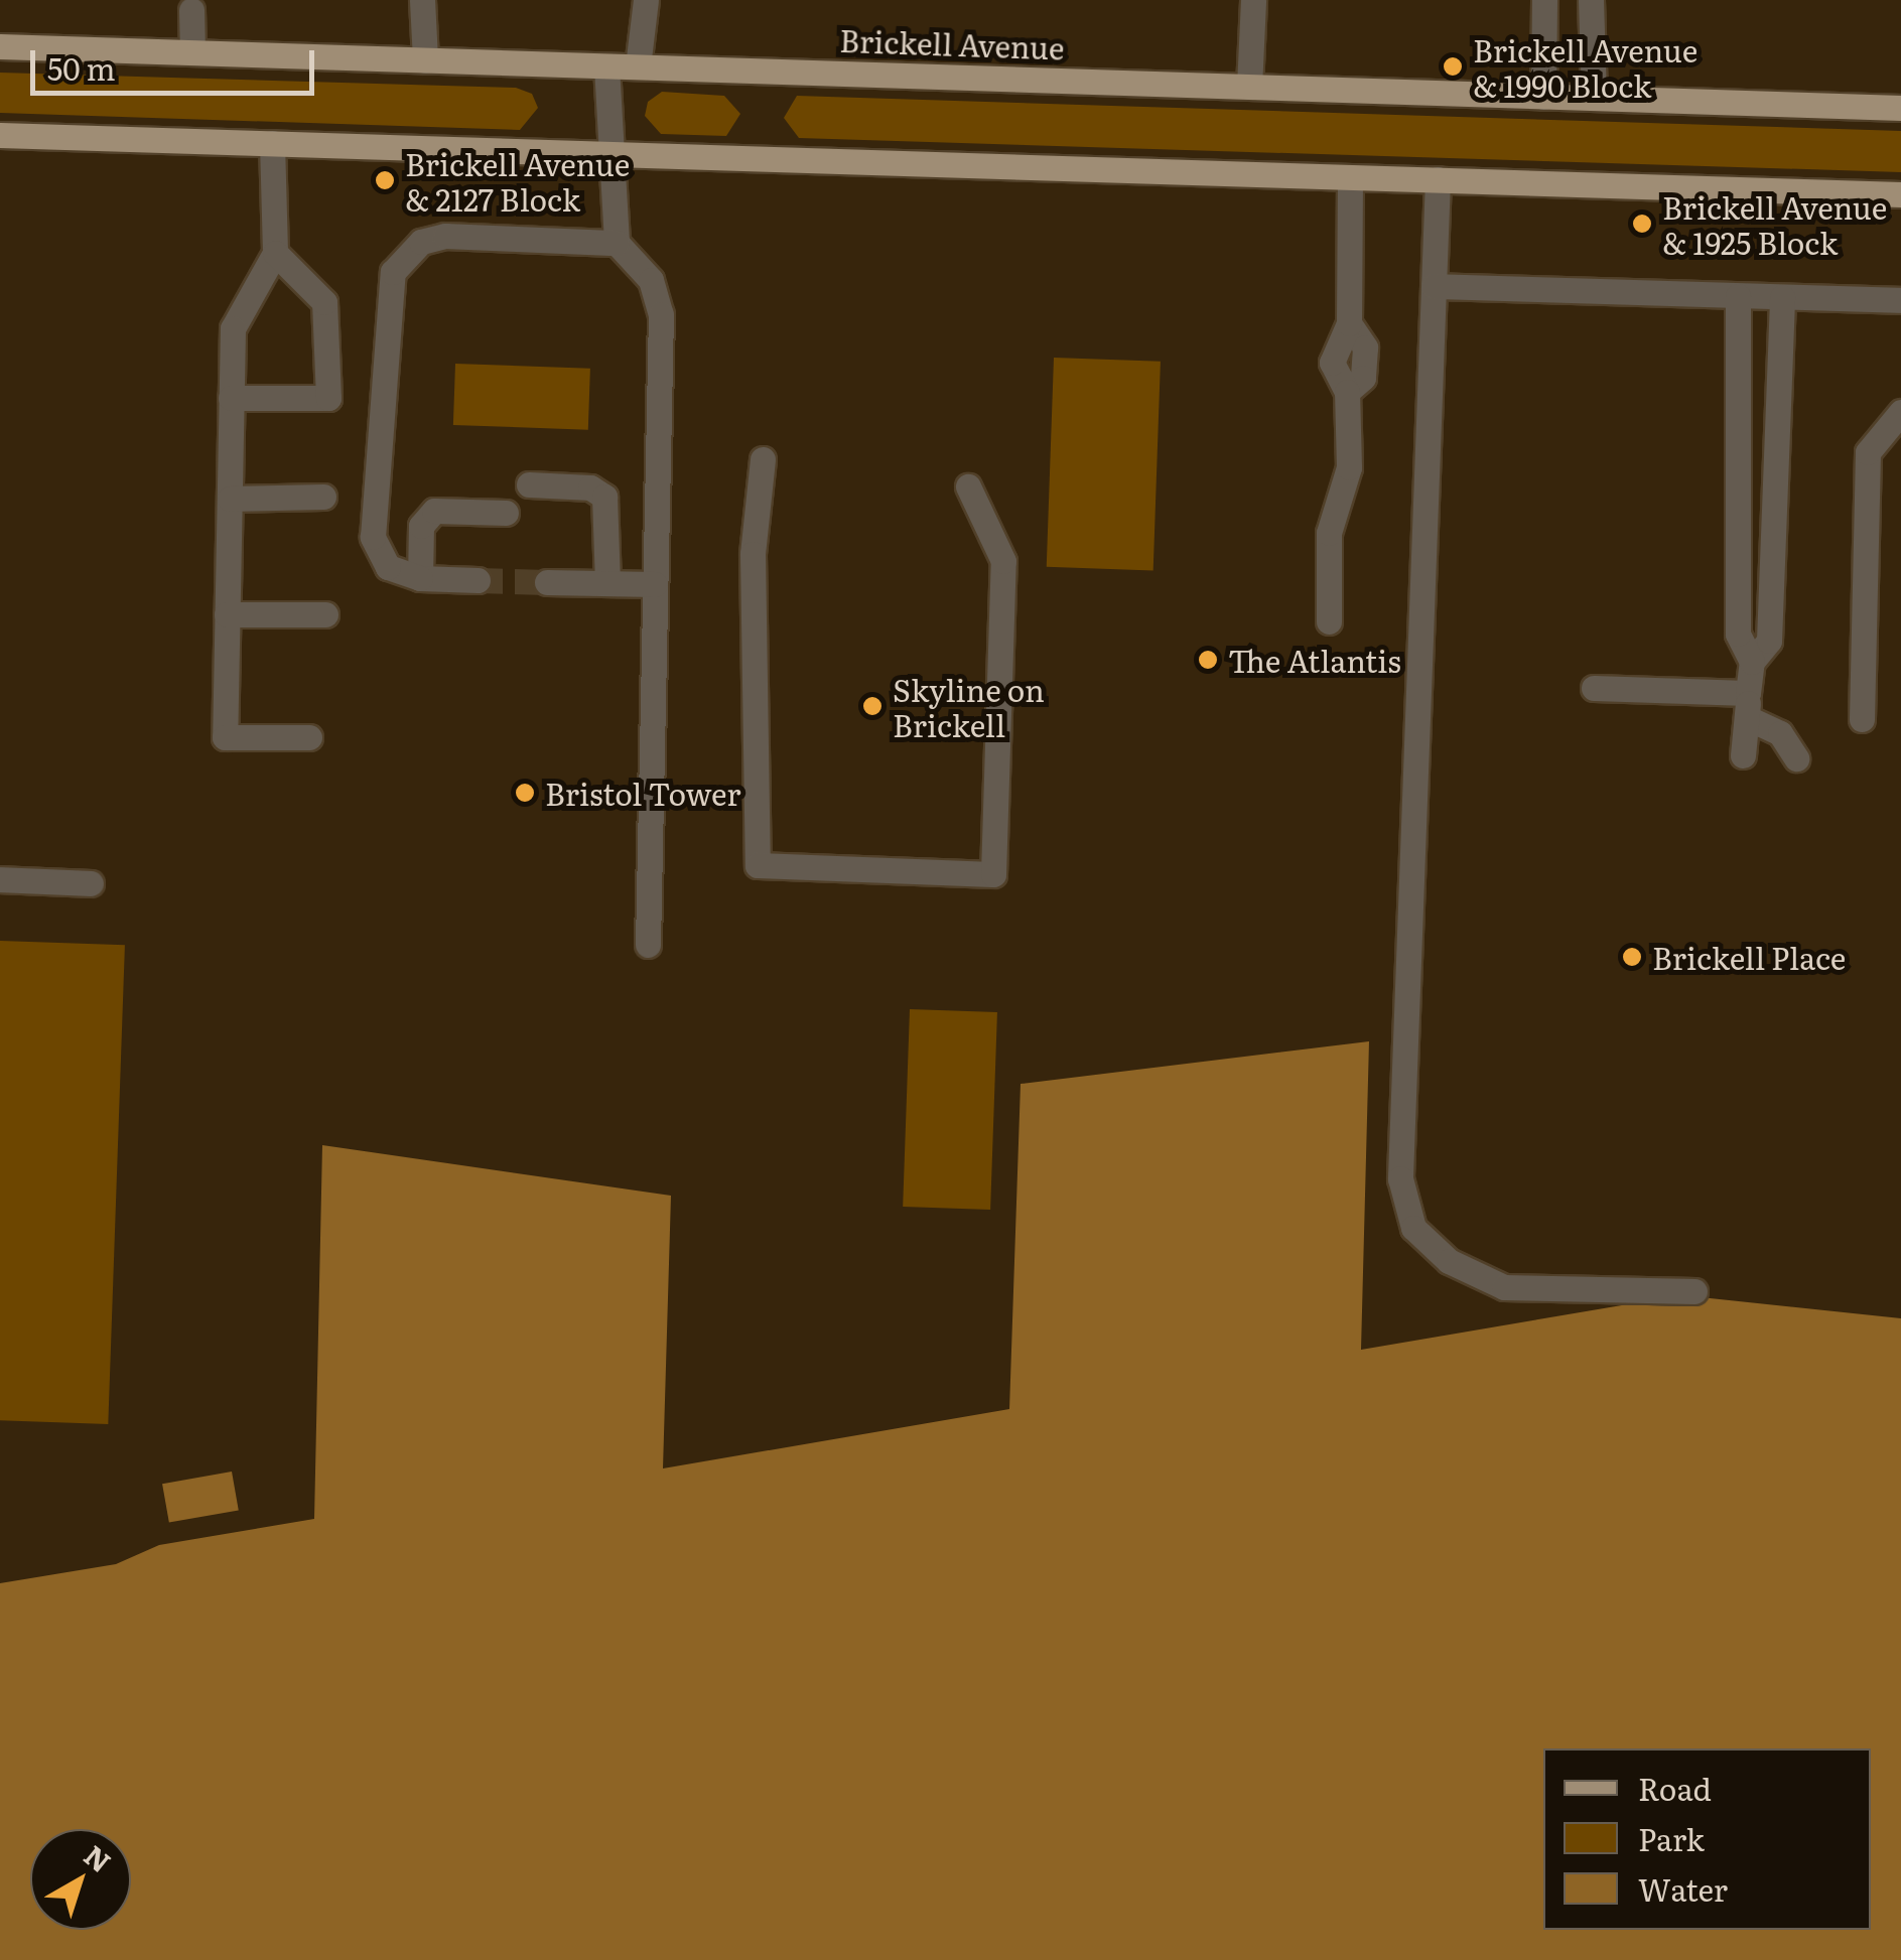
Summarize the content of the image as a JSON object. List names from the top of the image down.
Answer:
{
  "streets": {
    "main road": ["Brickell Avenue"]
  },
  "places": [
    "Brickell Avenue & 1990 Block",
    "Brickell Avenue & 2127 Block",
    "Brickell Avenue & 1925 Block",
    "The Atlantis",
    "Skyline on Brickell",
    "Bristol Tower",
    "Brickell Place"
  ],
  "legend": ["Road", "Park", "Water"],
  "scale_bar": "50 m",
  "north": "top right"
}
